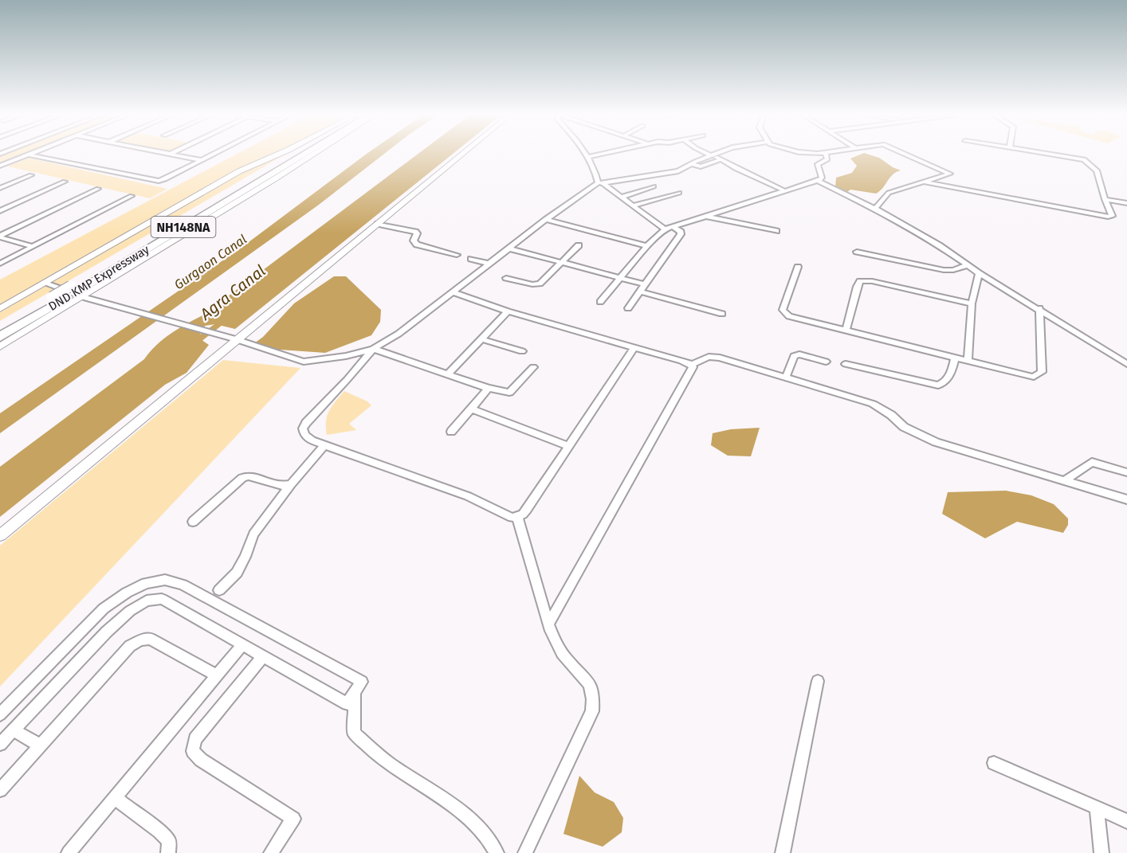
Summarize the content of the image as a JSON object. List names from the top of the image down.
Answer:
{
  "streets": {
    "highway": ["NH148NA", "DND KMP Expressway"]
  },
  "water": ["Gurgaon Canal", "Agra Canal"]
}
